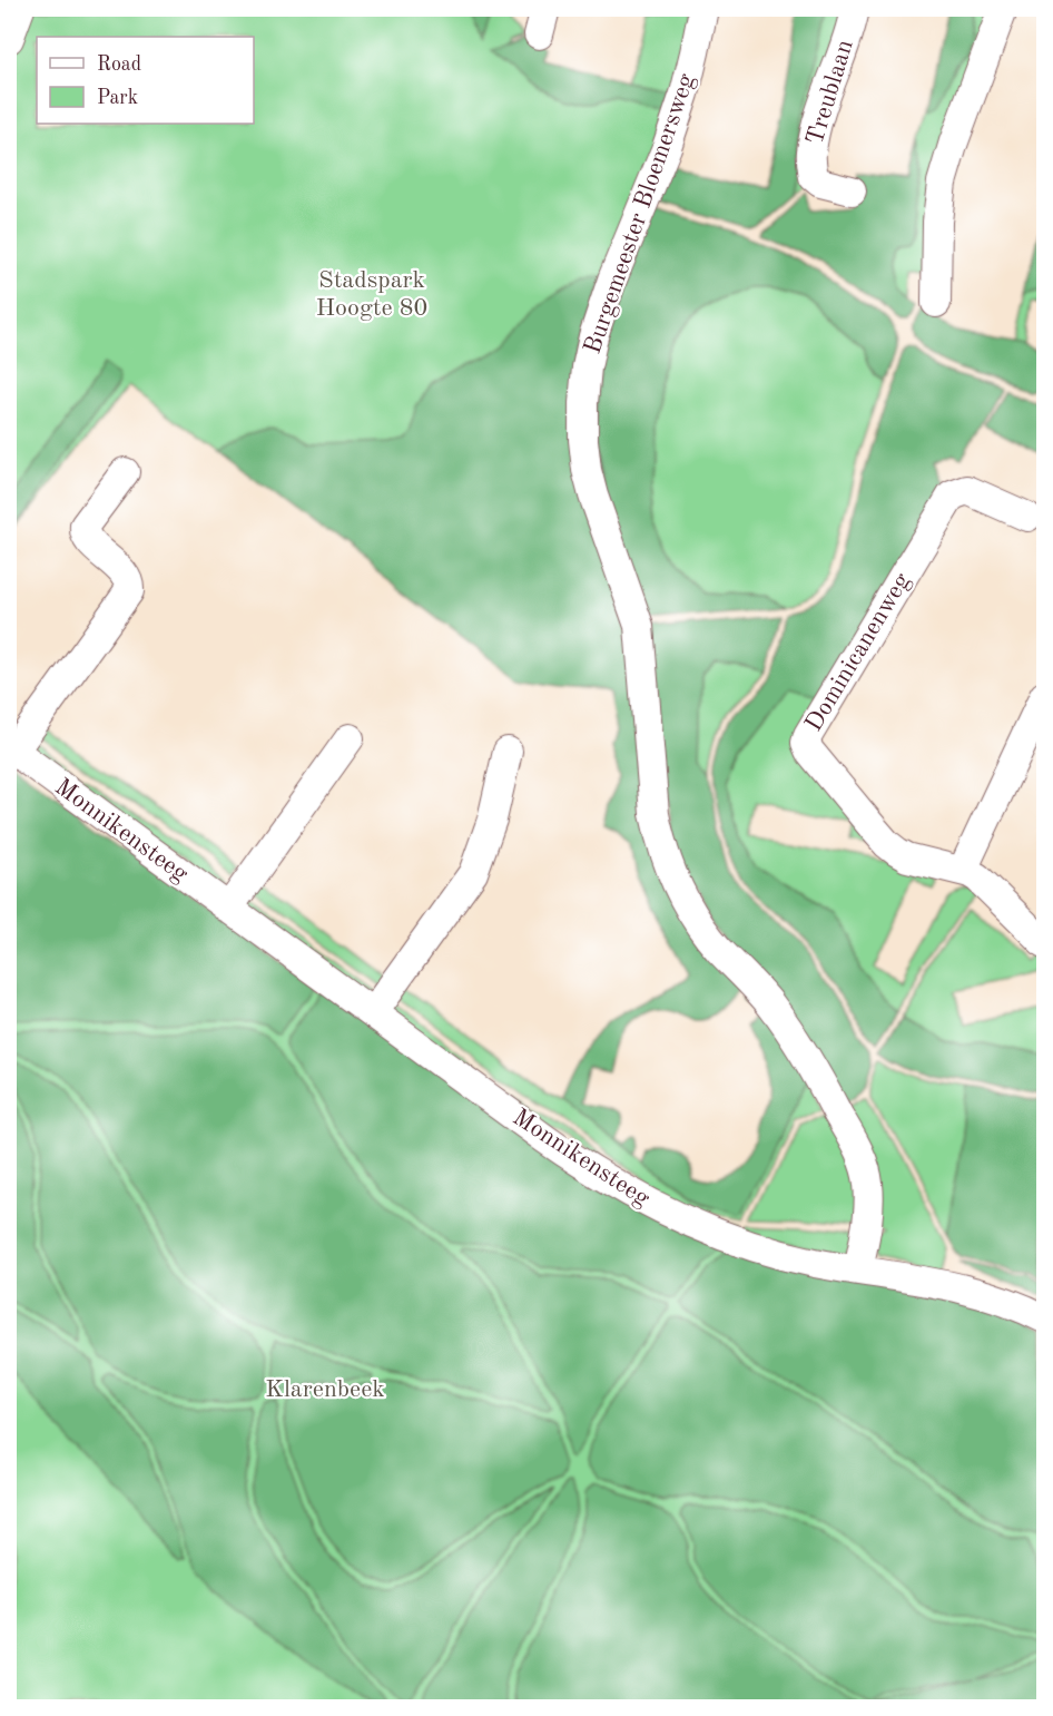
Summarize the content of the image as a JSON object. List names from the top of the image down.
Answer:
{
  "streets": {
    "street": [
      "Treublaan",
      "Burgemeester Bloemersweg",
      "Dominicanenweg",
      "Monnikensteeg"
    ]
  },
  "crossings": [
    ["Burgemeester Bloemersweg", "Monnikensteeg"]
  ],
  "parks": ["Stadspark Hoogte 80", "Klarenbeek"],
  "legend": ["Road", "Park"]
}
